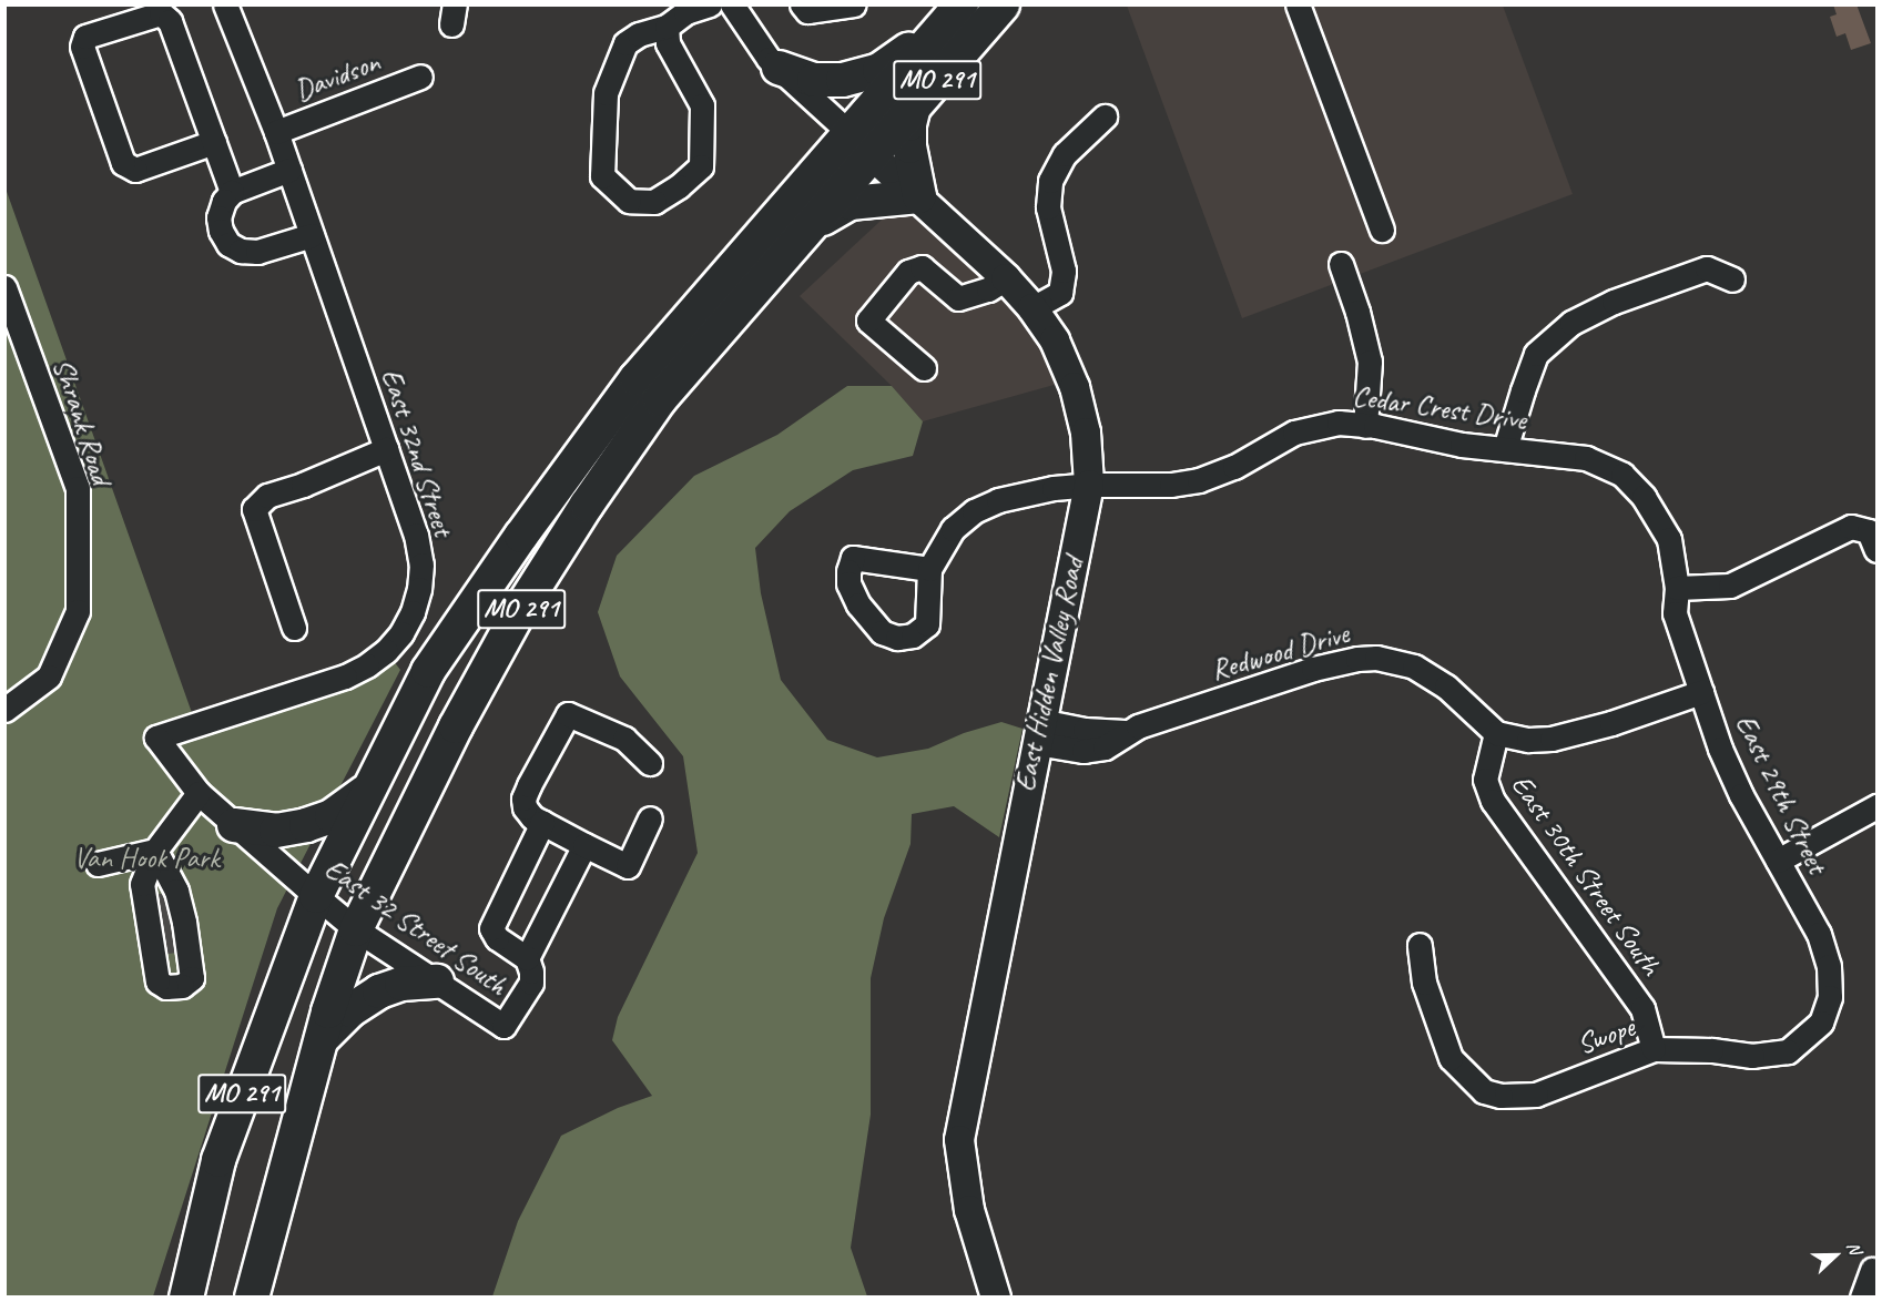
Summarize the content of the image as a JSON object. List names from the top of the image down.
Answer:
{
  "streets": {
    "highway": ["MO 291"],
    "main road": ["East Hidden Valley Road"],
    "street": [
      "Davidson",
      "Cedar Crest Drive",
      "Shrank Road",
      "East 32nd Street",
      "Redwood Drive",
      "East 29th Street",
      "East 30th Street South",
      "East 32 Street South",
      "Swope"
    ]
  },
  "crossings": [
    ["Davidson", "East 32nd Street"],
    ["MO 291", "East Hidden Valley Road"],
    ["MO 291", "East 32 Street South"],
    ["Cedar Crest Drive", "East Hidden Valley Road"],
    ["Cedar Crest Drive", "East 29th Street"],
    ["East 32nd Street", "East 32 Street South"],
    ["Redwood Drive", "East Hidden Valley Road"],
    ["Redwood Drive", "East 30th Street South"],
    ["East 29th Street", "Swope"],
    ["East 30th Street South", "Swope"]
  ],
  "parks": ["Van Hook Park"],
  "north": "right"
}
